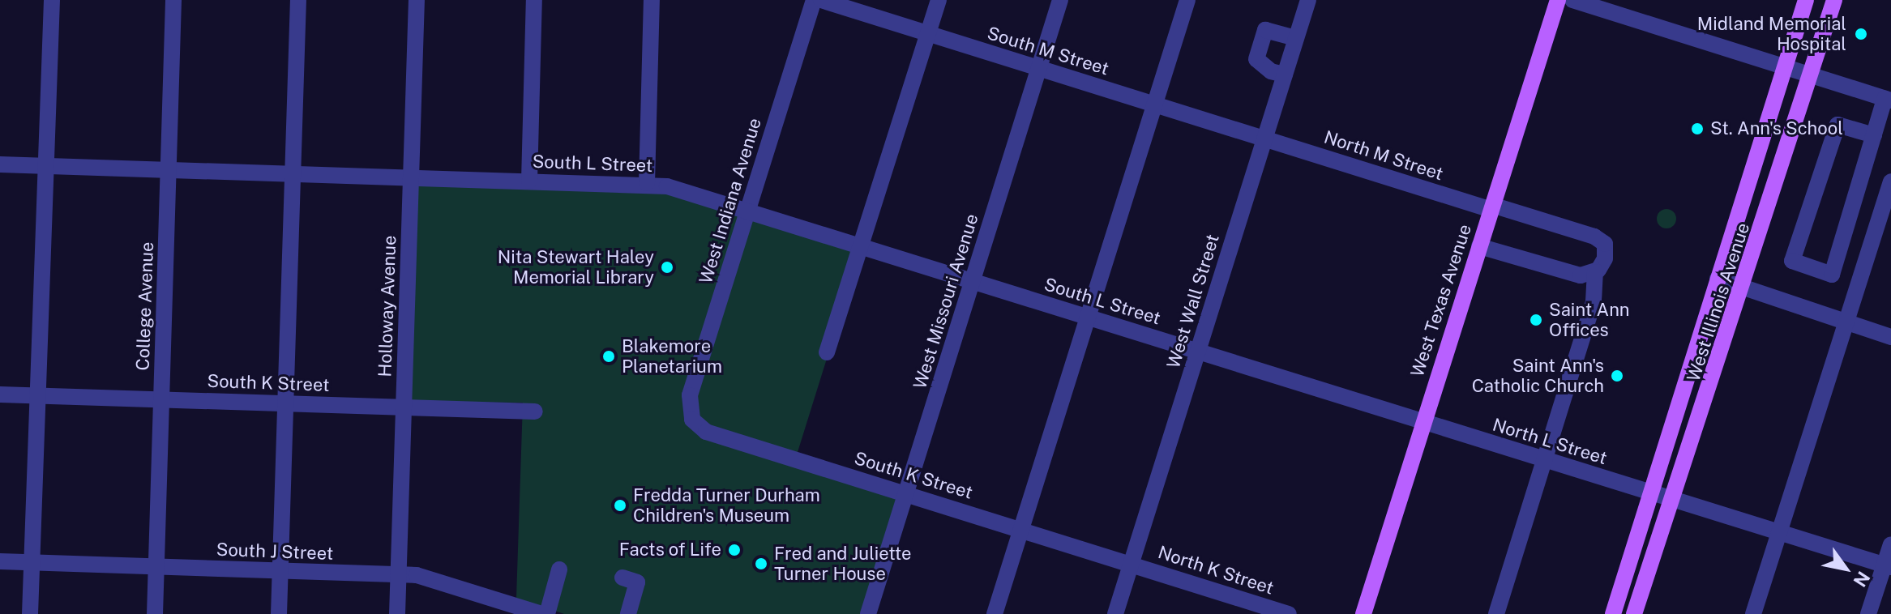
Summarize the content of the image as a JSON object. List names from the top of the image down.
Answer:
{
  "streets": {
    "main road": ["West Texas Avenue", "West Illinois Avenue"],
    "street": [
      "South M Street",
      "North M Street",
      "South L Street",
      "West Indiana Avenue",
      "West Missouri Avenue",
      "West Wall Street",
      "College Avenue",
      "Holloway Avenue",
      "South K Street",
      "North L Street",
      "South J Street",
      "North K Street"
    ]
  },
  "crossings": [
    ["South M Street", "North M Street"],
    ["South M Street", "West Missouri Avenue"],
    ["South M Street", "West Wall Street"],
    ["North M Street", "West Texas Avenue"],
    ["North M Street", "West Wall Street"],
    ["South L Street", "West Indiana Avenue"],
    ["South L Street", "West Missouri Avenue"],
    ["South L Street", "West Wall Street"],
    ["South L Street", "College Avenue"],
    ["South L Street", "Holloway Avenue"],
    ["South L Street", "North L Street"],
    ["West Indiana Avenue", "South K Street"],
    ["West Texas Avenue", "North L Street"],
    ["West Missouri Avenue", "South K Street"],
    ["West Wall Street", "South K Street"],
    ["West Wall Street", "North L Street"],
    ["West Wall Street", "North K Street"],
    ["West Illinois Avenue", "North L Street"],
    ["College Avenue", "South K Street"],
    ["College Avenue", "South J Street"],
    ["Holloway Avenue", "South K Street"],
    ["Holloway Avenue", "South J Street"],
    ["South K Street", "North K Street"]
  ],
  "places": [
    "Midland Memorial Hospital",
    "St. Ann's School",
    "Nita Stewart Haley Memorial Library",
    "Saint Ann Offices",
    "Blakemore Planetarium",
    "Saint Ann's Catholic Church",
    "Fredda Turner Durham Children's Museum",
    "Facts of Life",
    "Fred and Juliette Turner House"
  ],
  "north": "bottom right"
}
